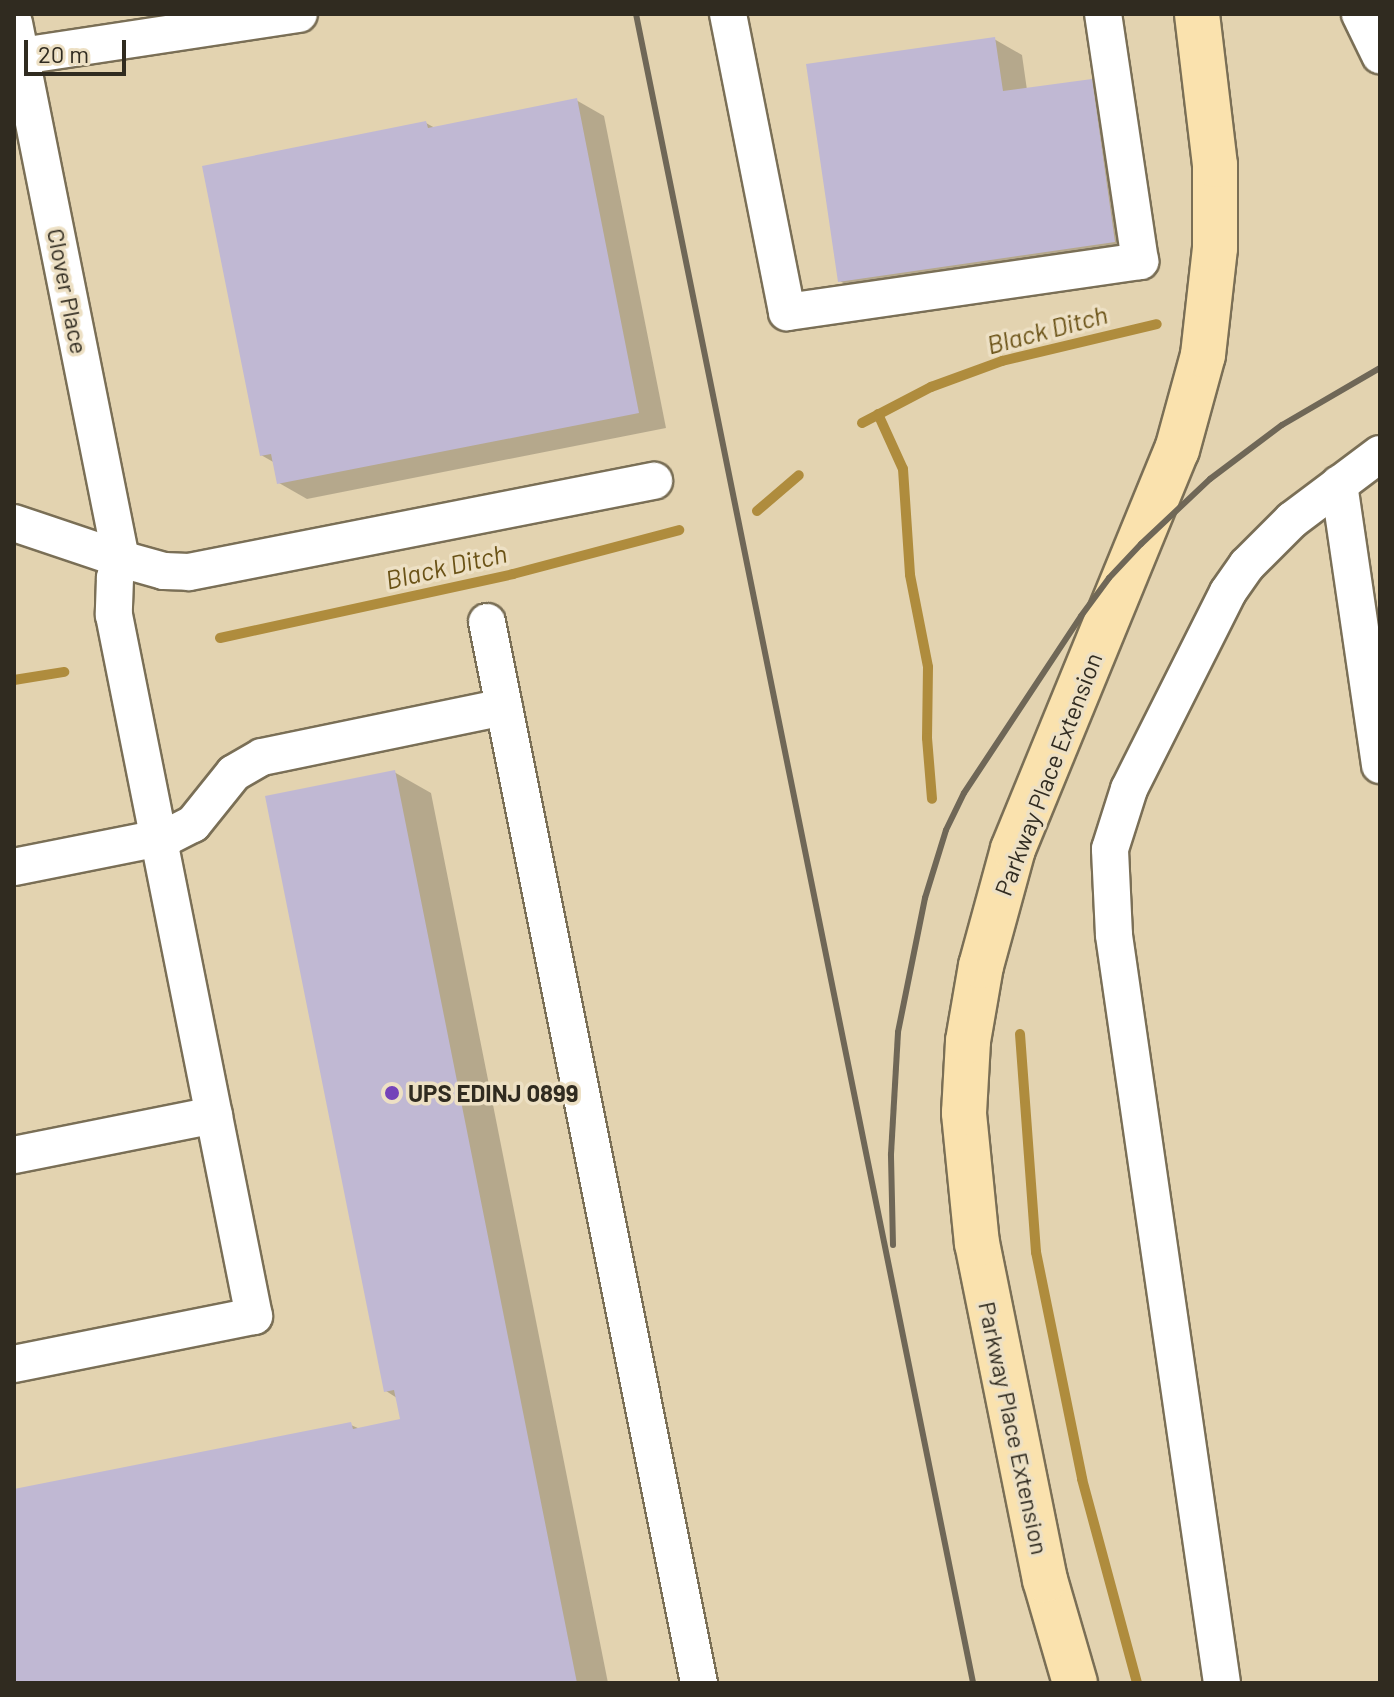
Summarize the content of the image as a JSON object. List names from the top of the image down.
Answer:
{
  "streets": {
    "main road": ["Parkway Place Extension"],
    "street": ["Clover Place"]
  },
  "water": ["Black Ditch"],
  "places": ["UPS EDINJ 0899"],
  "scale_bar": "20 m"
}
